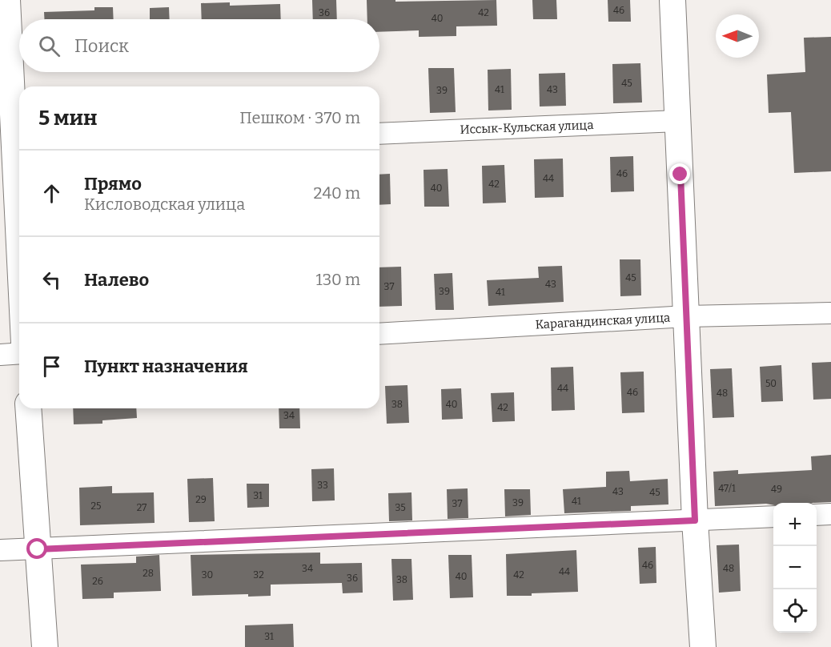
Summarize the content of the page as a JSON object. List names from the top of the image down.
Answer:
{
  "streets": {
    "street": ["Иссык-Кульская улица", "Карагандинская улица"]
  },
  "house_numbers": [
    "46",
    "36",
    "42",
    "40",
    "45",
    "41",
    "43",
    "39",
    "46",
    "44",
    "42",
    "40",
    "45",
    "43",
    "37",
    "39",
    "41",
    "50",
    "44",
    "46",
    "48",
    "38",
    "40",
    "42",
    "34",
    "33",
    "47/1",
    "49",
    "43",
    "45",
    "31",
    "29",
    "41",
    "39",
    "37",
    "25",
    "27",
    "35",
    "46",
    "34",
    "48",
    "44",
    "28",
    "30",
    "32",
    "42",
    "40",
    "36",
    "38",
    "26",
    "31"
  ],
  "north": "left",
  "page": {
    "search": "Поиск",
    "heading": ["5 мин", "Пешком · 370 m"],
    "list": [
      ["Прямо", "Кисловодская улица", "240 m"],
      ["Налево", "130 m"],
      "Пункт назначения"
    ],
    "map_buttons": ["+", "−"]
  }
}
